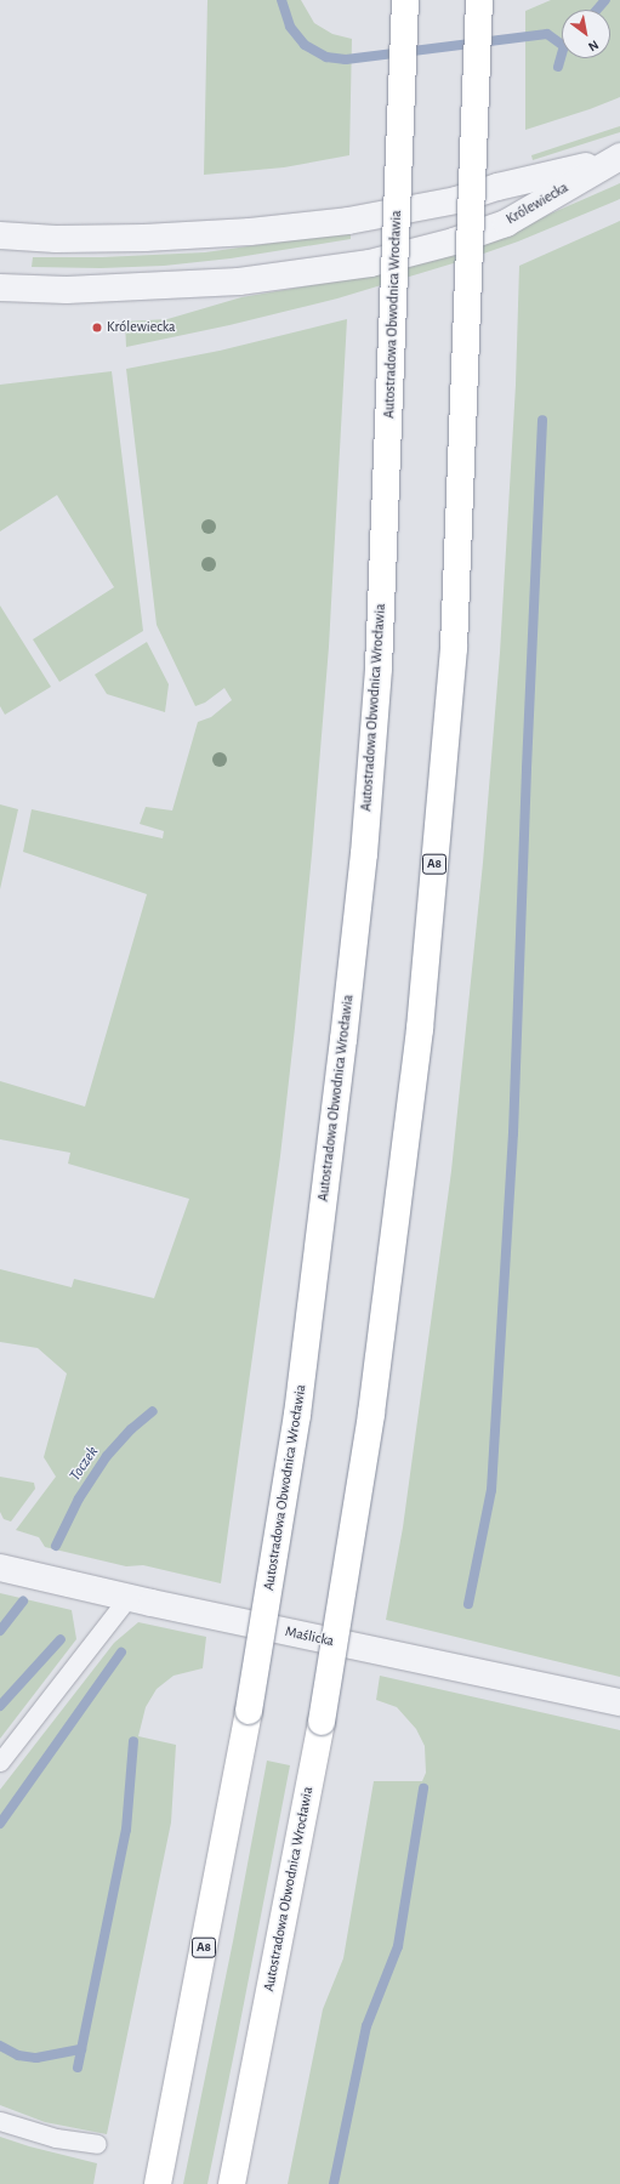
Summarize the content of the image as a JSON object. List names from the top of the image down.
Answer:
{
  "streets": {
    "highway": ["Autostradowa Obwodnica Wrocławia", "A8"],
    "street": ["Królewiecka", "Maślicka"]
  },
  "water": ["Toczek"],
  "places": ["Królewiecka"],
  "north": "bottom right"
}
